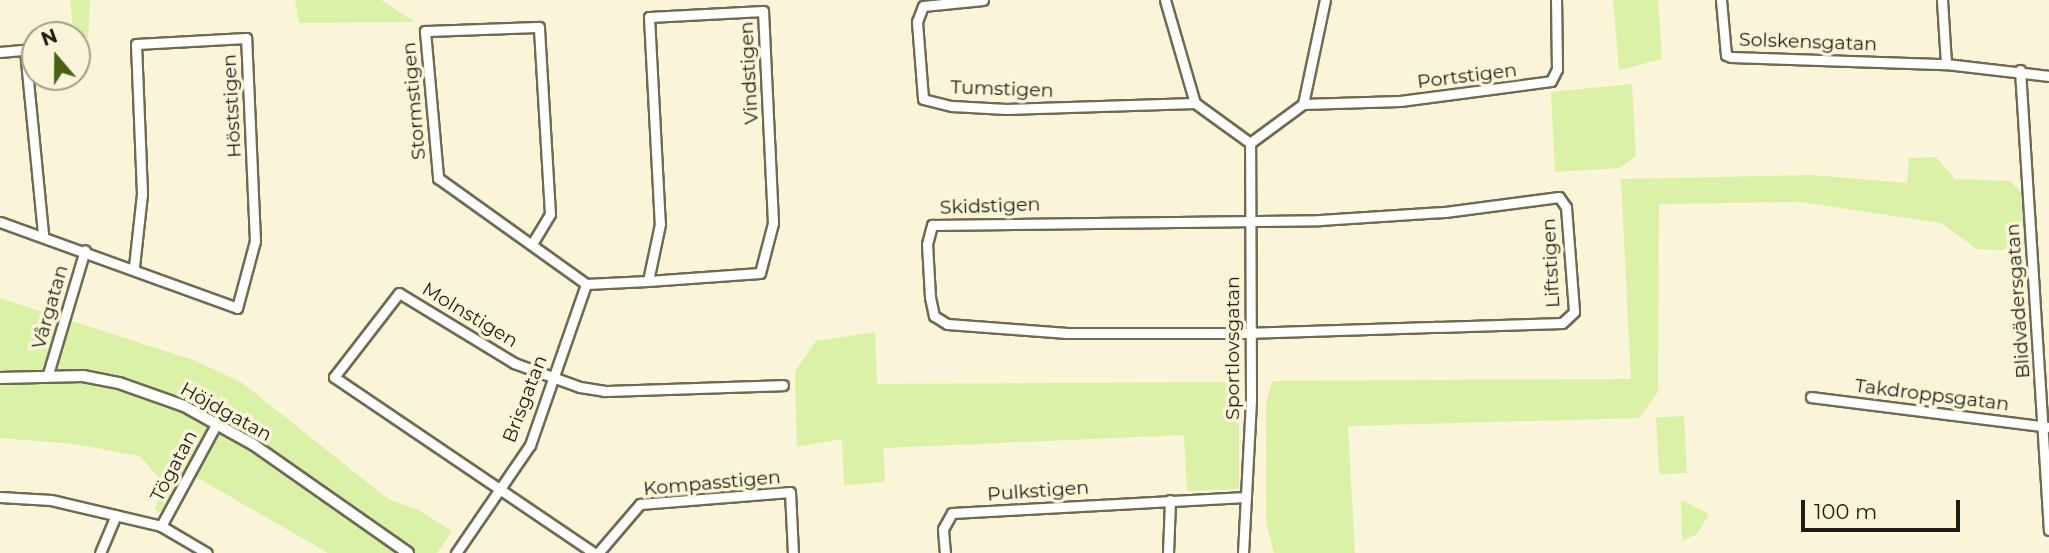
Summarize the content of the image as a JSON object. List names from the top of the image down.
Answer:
{
  "streets": {
    "street": [
      "Solskensgatan",
      "Vindstigen",
      "Portstigen",
      "Tumstigen",
      "Stormstigen",
      "Höststigen",
      "Skidstigen",
      "Liftstigen",
      "Blidvädersgatan",
      "Vårgatan",
      "Molnstigen",
      "Sportlovsgatan",
      "Takdroppsgatan",
      "Brisgatan",
      "Höjdgatan",
      "Tögatan",
      "Kompasstigen",
      "Pulkstigen"
    ]
  },
  "crossings": [
    ["Solskensgatan", "Blidvädersgatan"],
    ["Vindstigen", "Stormstigen"],
    ["Vindstigen", "Brisgatan"],
    ["Stormstigen", "Brisgatan"],
    ["Höststigen", "Vårgatan"],
    ["Skidstigen", "Liftstigen"],
    ["Skidstigen", "Sportlovsgatan"],
    ["Liftstigen", "Sportlovsgatan"],
    ["Blidvädersgatan", "Takdroppsgatan"],
    ["Vårgatan", "Höjdgatan"],
    ["Molnstigen", "Brisgatan"],
    ["Molnstigen", "Kompasstigen"],
    ["Sportlovsgatan", "Pulkstigen"],
    ["Brisgatan", "Kompasstigen"],
    ["Höjdgatan", "Tögatan"]
  ],
  "scale_bar": "100 m",
  "north": "top"
}
